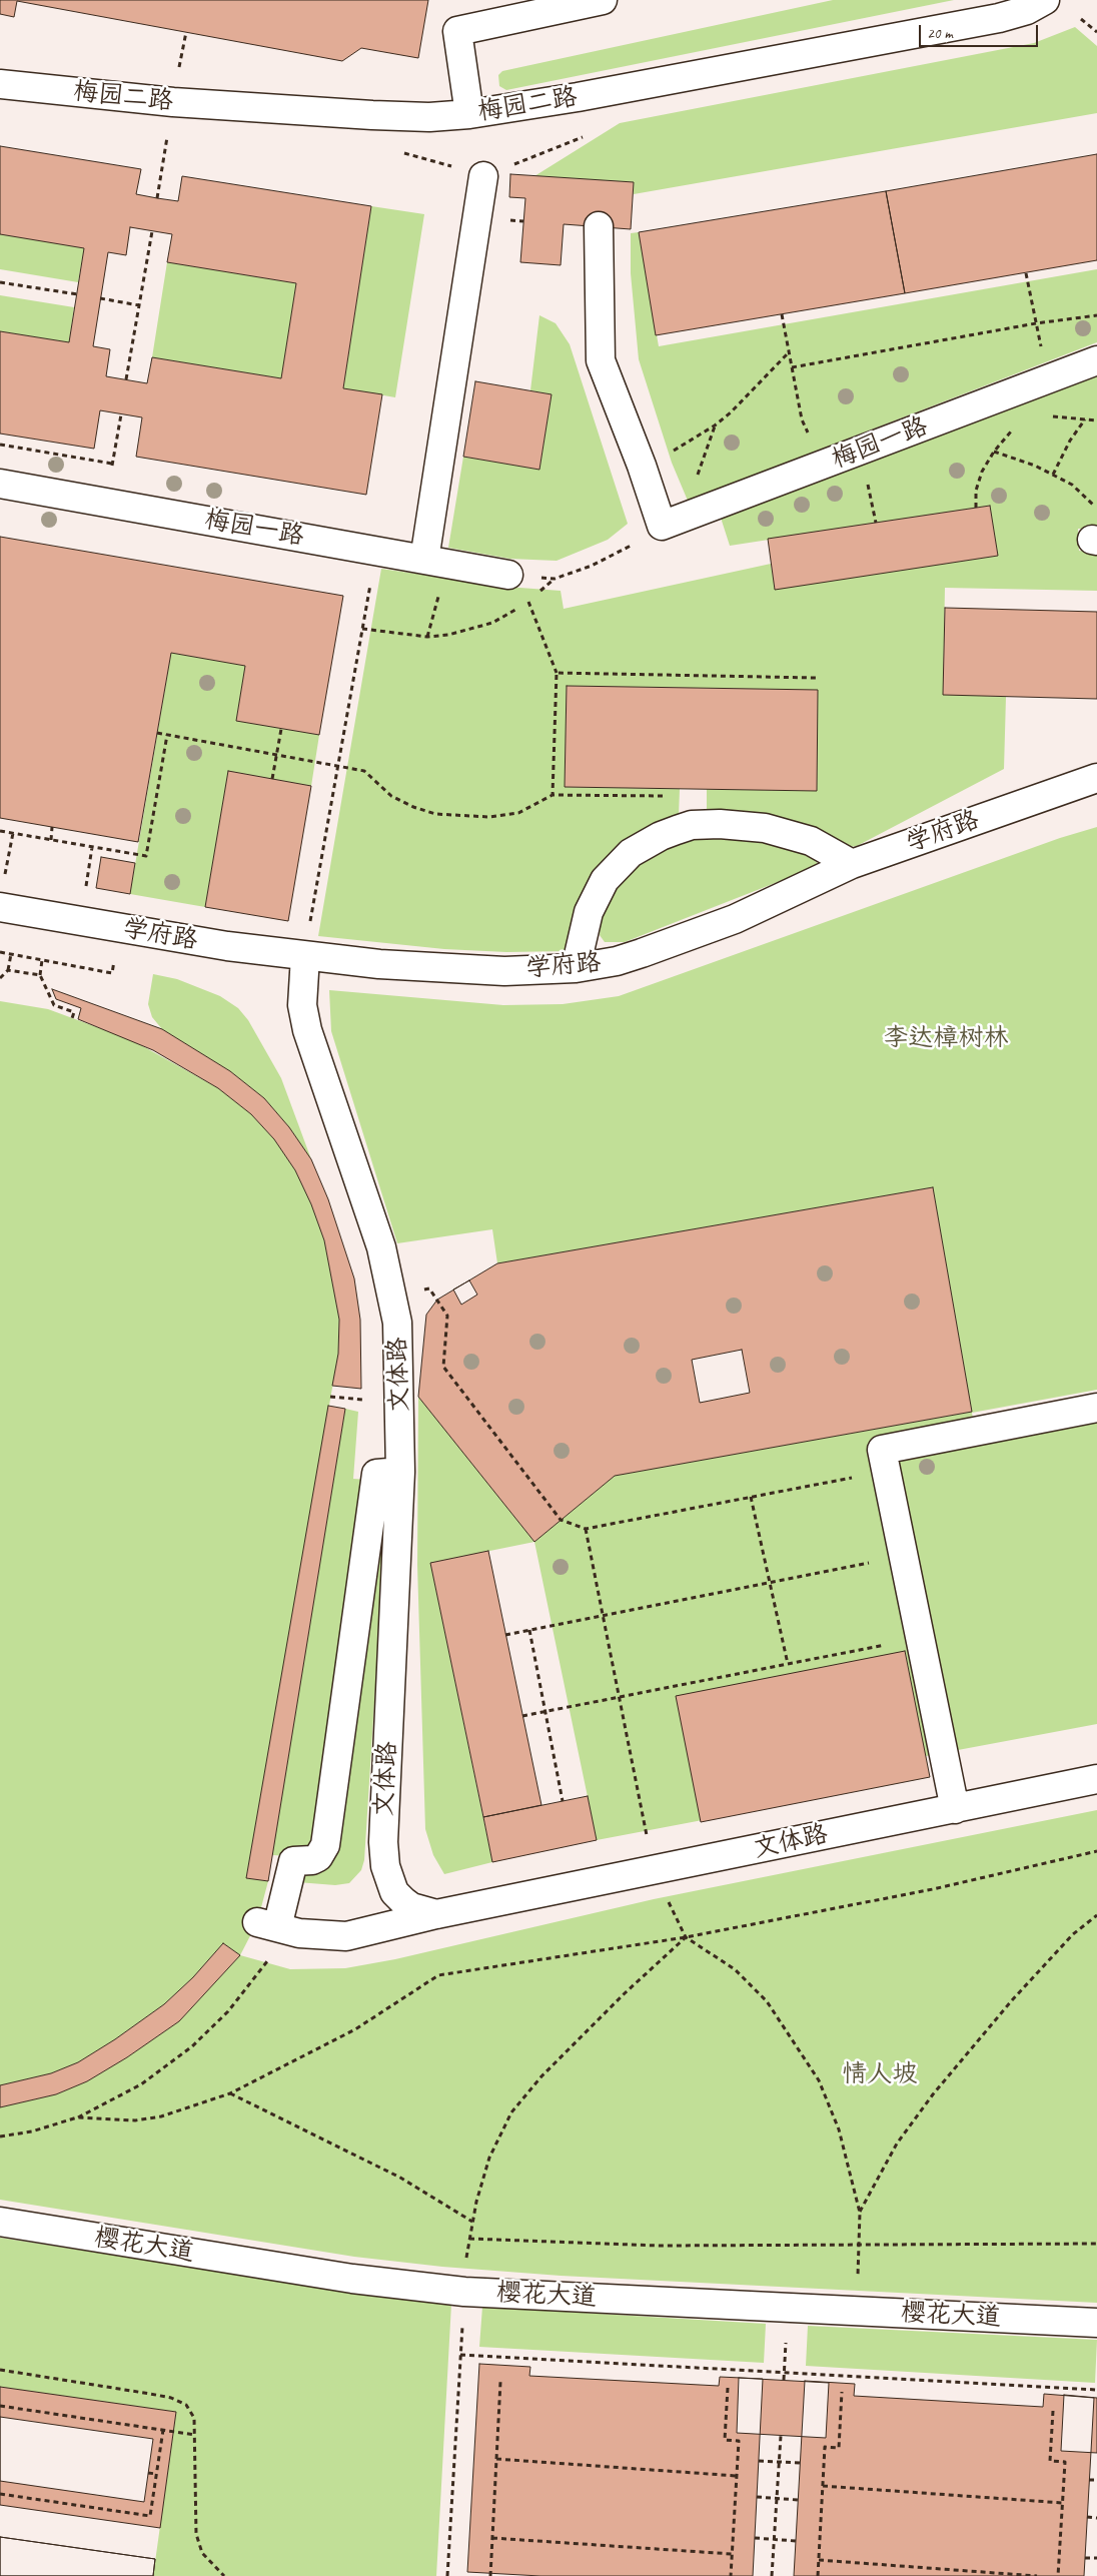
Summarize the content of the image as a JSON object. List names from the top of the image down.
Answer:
{
  "streets": {
    "street": [
      "梅园二路",
      "梅园一路",
      "学府路",
      "文体路",
      "樱花大道"
    ]
  },
  "crossings": [
    ["学府路", "文体路"]
  ],
  "parks": ["李达樟树林", "情人坡"],
  "scale_bar": "20 m"
}
